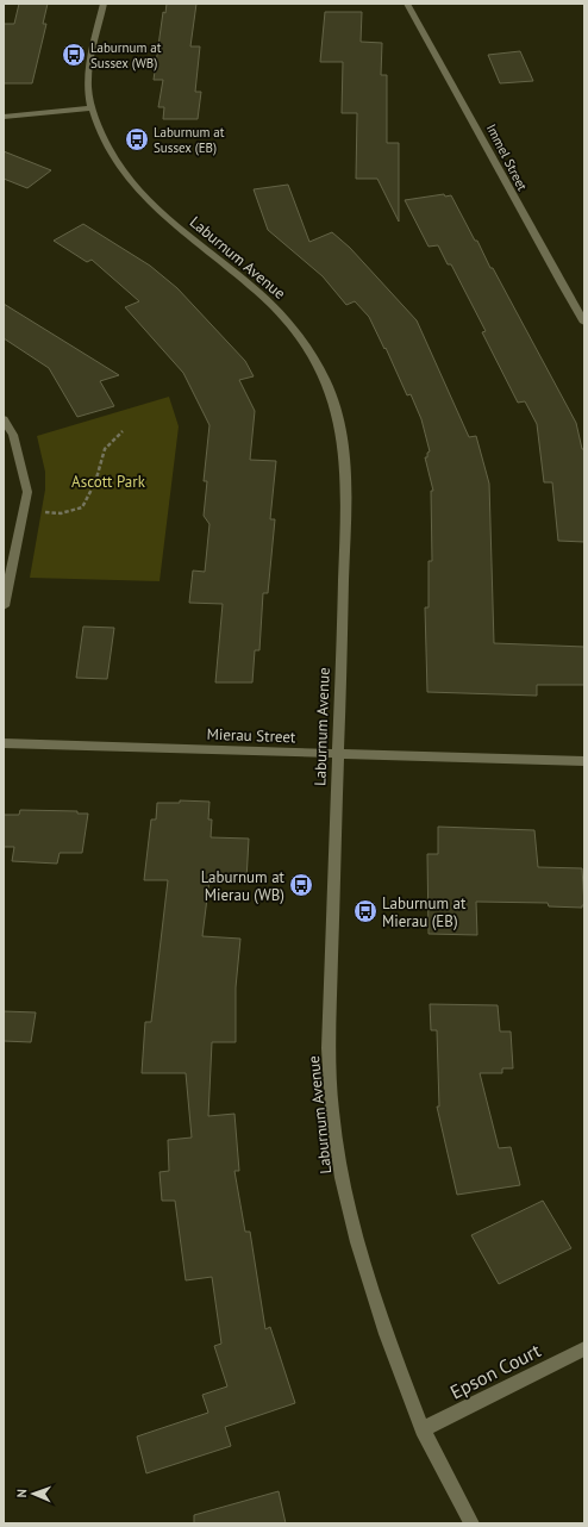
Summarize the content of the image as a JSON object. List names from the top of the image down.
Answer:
{
  "streets": {
    "street": [
      "Immel Street",
      "Laburnum Avenue",
      "Mierau Street",
      "Epson Court"
    ]
  },
  "crossings": [
    ["Laburnum Avenue", "Mierau Street"],
    ["Laburnum Avenue", "Epson Court"]
  ],
  "parks": ["Ascott Park"],
  "places": {
    "bus stop": [
      "Laburnum at Sussex (WB)",
      "Laburnum at Sussex (EB)",
      "Laburnum at Mierau (WB)",
      "Laburnum at Mierau (EB)"
    ]
  },
  "north": "left"
}
